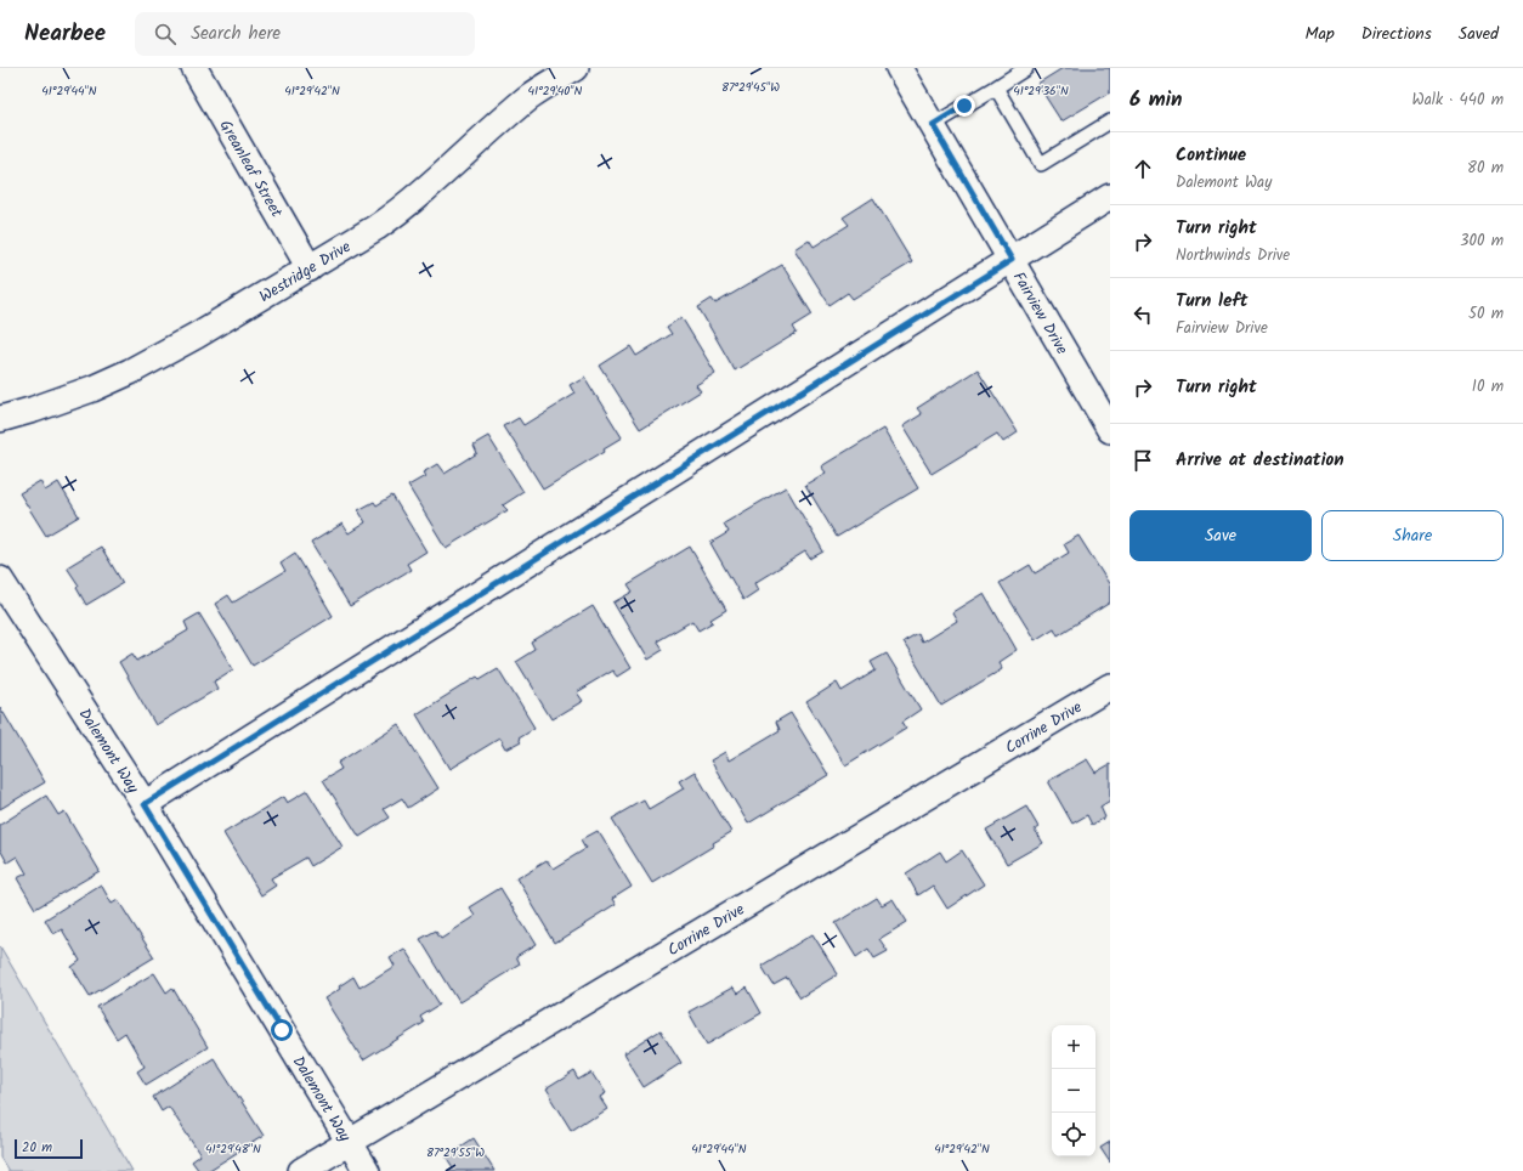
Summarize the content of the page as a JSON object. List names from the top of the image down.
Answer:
{
  "streets": {
    "street": [
      "Greanleaf Street",
      "Westridge Drive",
      "Fairview Drive",
      "Corrine Drive",
      "Dalemont Way"
    ]
  },
  "crossings": [
    ["Greanleaf Street", "Westridge Drive"],
    ["Corrine Drive", "Dalemont Way"]
  ],
  "scale_bar": "20 m",
  "page": {
    "header": "Nearbee",
    "search": "Search here",
    "nav": ["Map", "Directions", "Saved"],
    "heading": ["6 min", "Walk · 440 m"],
    "list": [
      ["Continue", "Dalemont Way", "80 m"],
      ["Turn right", "Northwinds Drive", "300 m"],
      ["Turn left", "Fairview Drive", "50 m"],
      ["Turn right", "10 m"],
      "Arrive at destination"
    ],
    "buttons": ["Save", "Share"],
    "map_buttons": ["+", "−"],
    "scale": "20 m"
  },
  "coordinates": [
    "87°29'45\"W",
    "41°29'36\"N",
    "41°29'44\"N",
    "41°29'42\"N",
    "41°29'40\"N",
    "41°29'48\"N",
    "87°29'55\"W"
  ]
}
